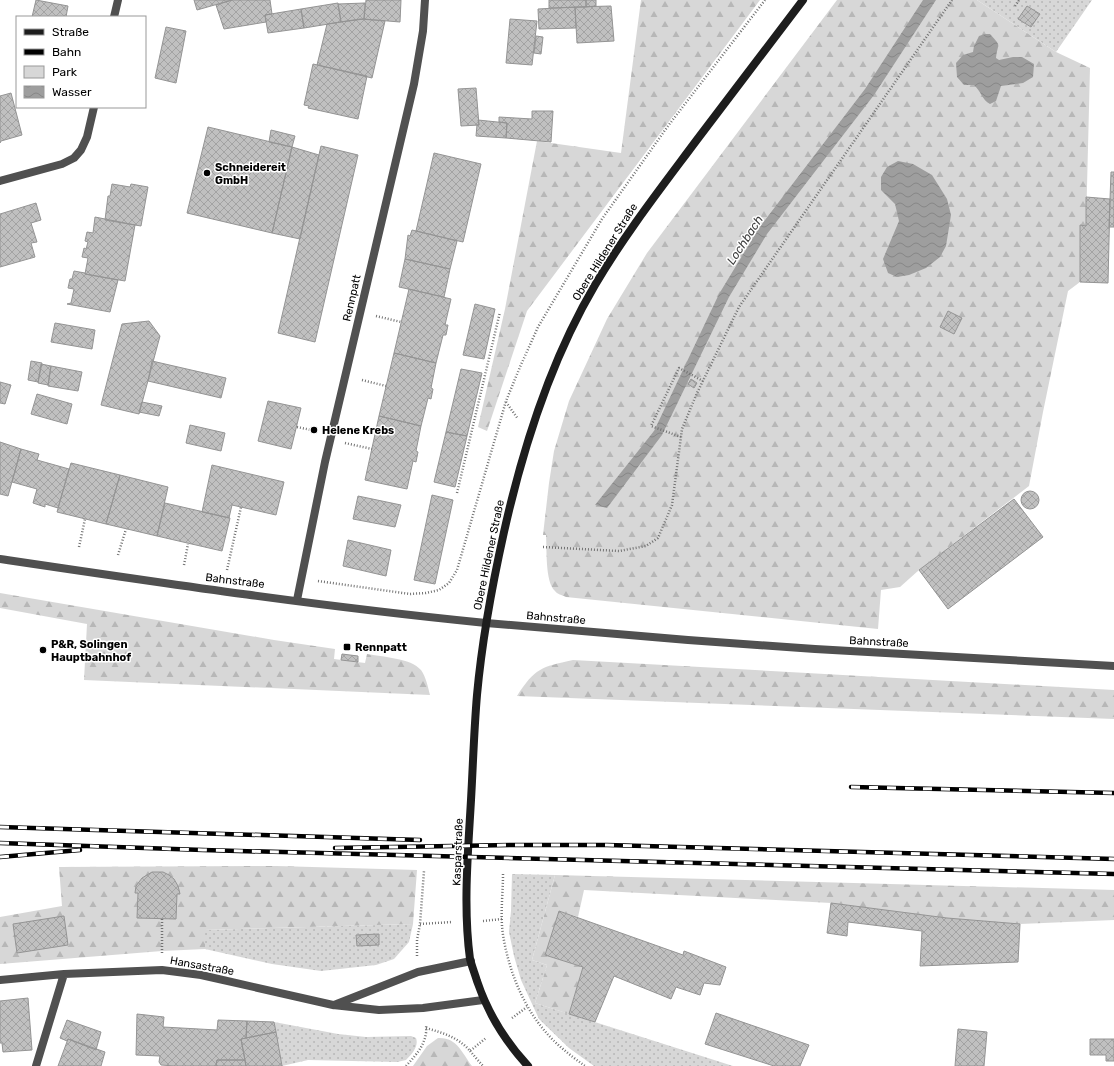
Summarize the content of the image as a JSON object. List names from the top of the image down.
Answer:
{
  "streets": {
    "main road": ["Obere Hildener Straße", "Kasparstraße"],
    "street": ["Rennpatt", "Bahnstraße", "Hansastraße"]
  },
  "crossings": [
    ["Obere Hildener Straße", "Bahnstraße"],
    ["Obere Hildener Straße", "Kasparstraße"],
    ["Rennpatt", "Bahnstraße"],
    ["Bahnstraße", "Kasparstraße"],
    ["Kasparstraße", "Hansastraße"]
  ],
  "water": ["Lochbach"],
  "places": {
    "other": ["Schneidereit GmbH", "Helene Krebs", "P&R, Solingen Hauptbahnhof"],
    "transit": ["Rennpatt"]
  },
  "legend": [
    "Straße",
    "Bahn",
    "Park",
    "Wasser"
  ]
}
